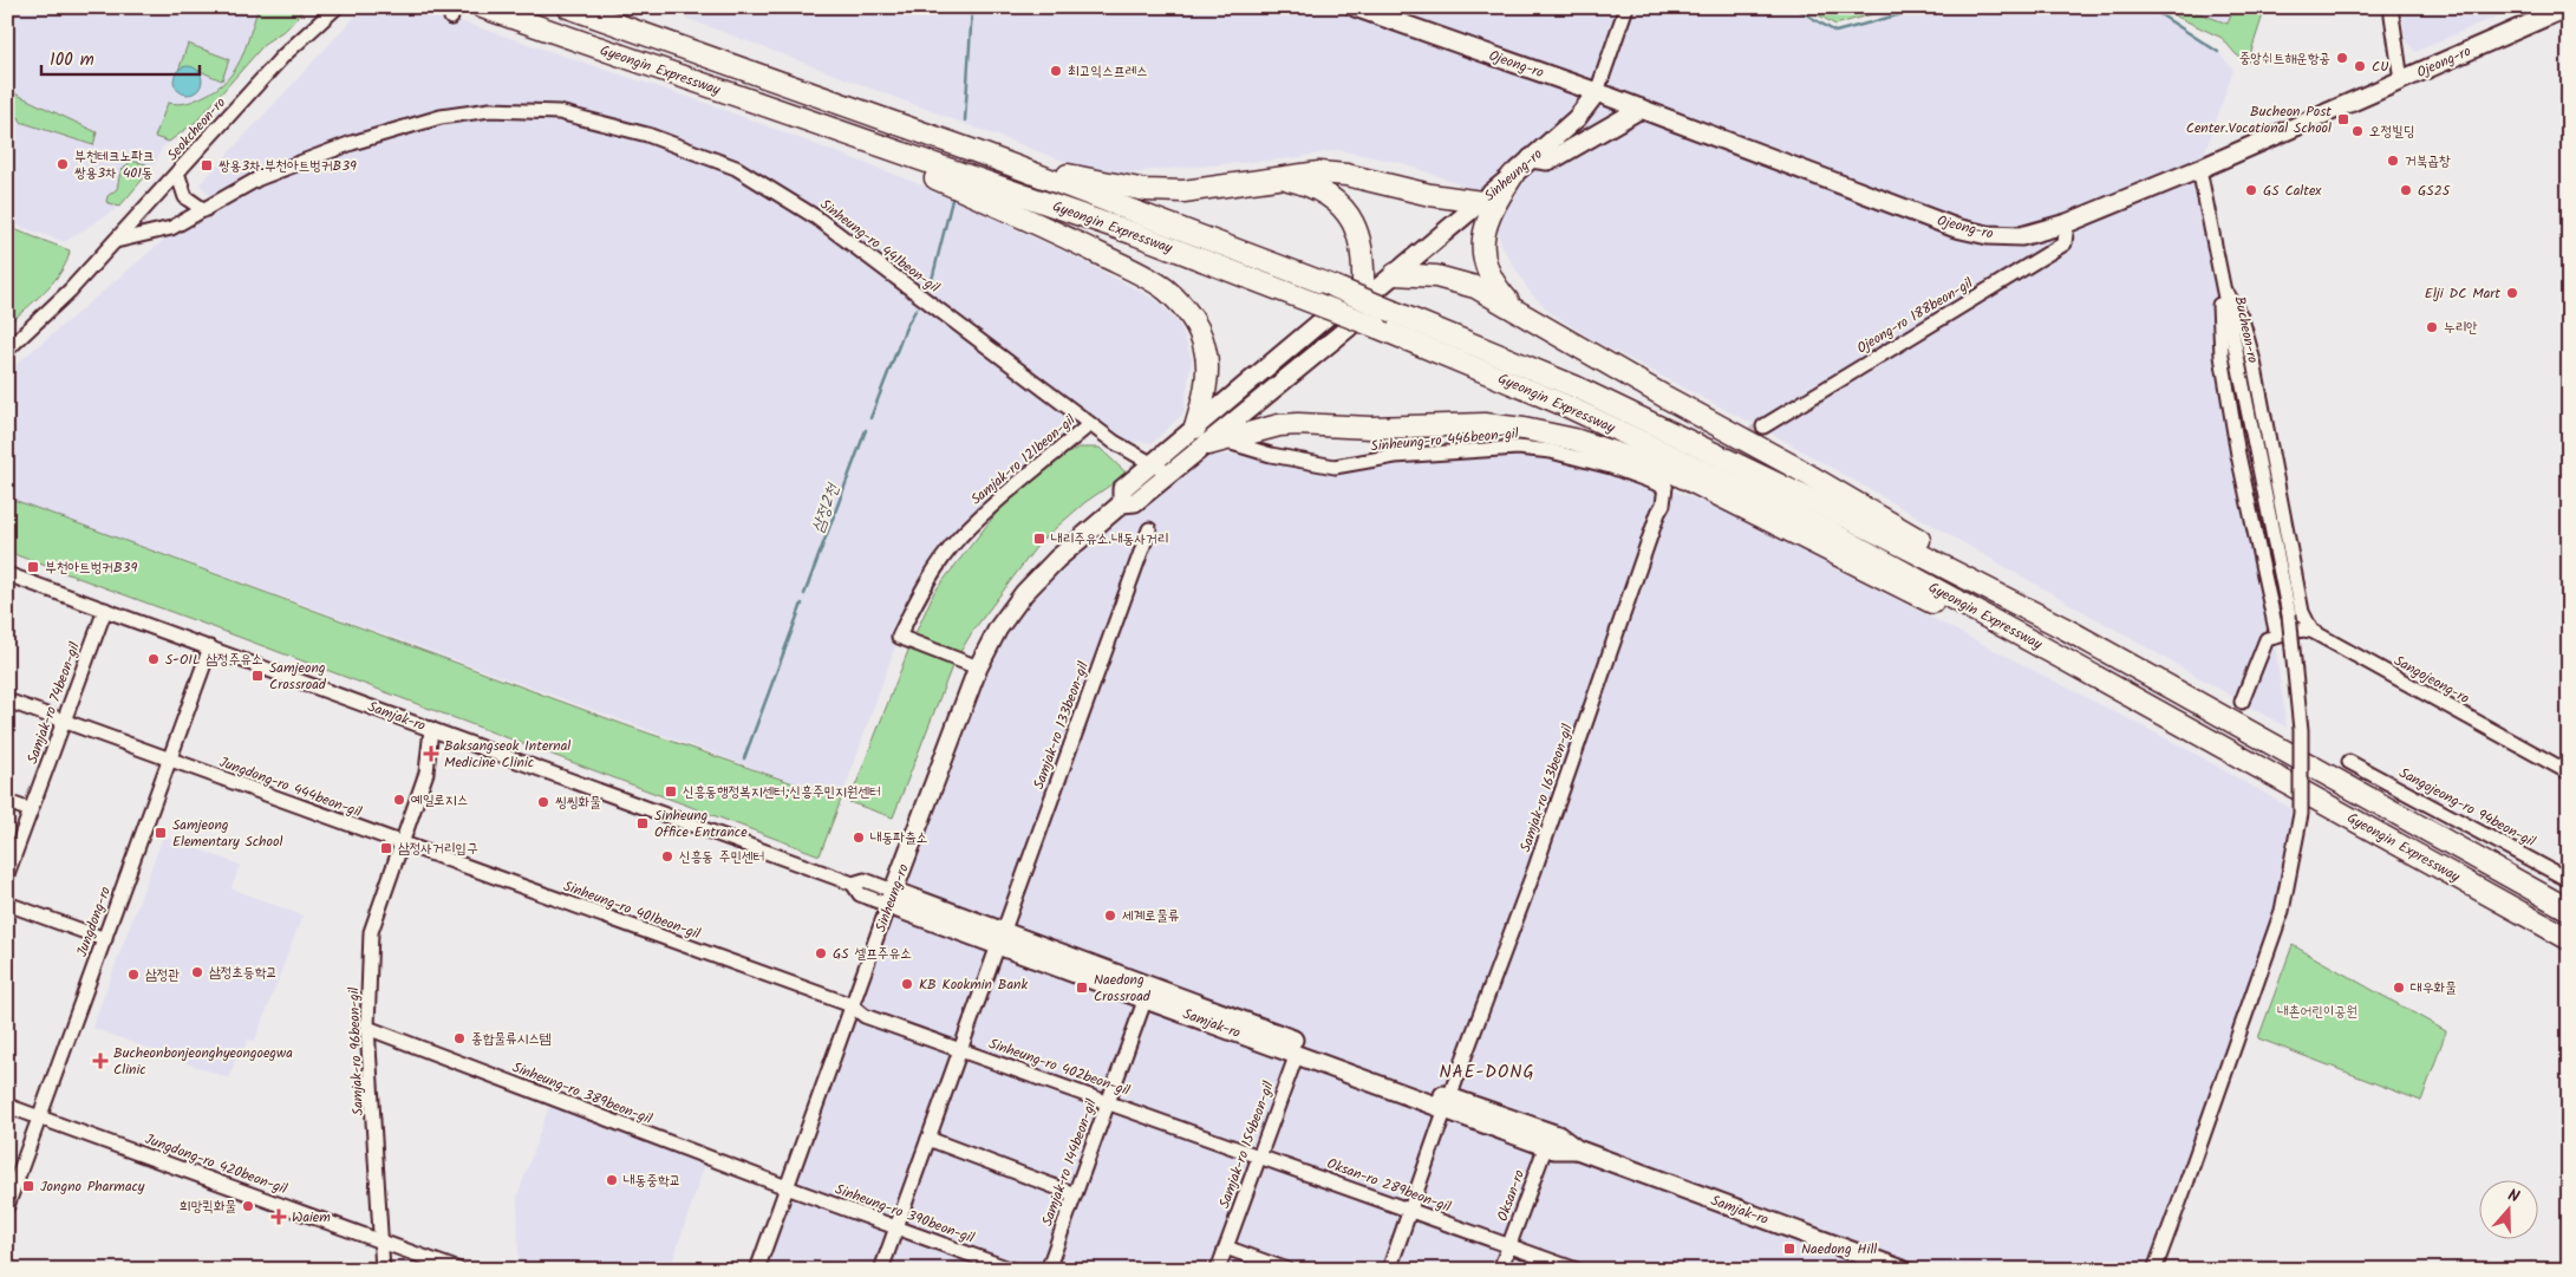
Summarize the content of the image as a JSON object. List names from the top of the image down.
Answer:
{
  "streets": {
    "highway": ["Gyeongin Expressway"],
    "main road": ["Ojeong-ro", "Sinheung-ro", "Samjak-ro"],
    "street": [
      "Seokcheon-ro",
      "Sinheung-ro 441beon-gil",
      "Ojeong-ro 188beon-gil",
      "Bucheon-ro",
      "Sinheung-ro 446beon-gil",
      "Samjak-ro 121beon-gil",
      "Sangojeong-ro",
      "Samjak-ro 74beon-gil",
      "Samjak-ro 133beon-gil",
      "Jungdong-ro 444beon-gil",
      "Samjak-ro 163beon-gil",
      "Sangojeong-ro 94beon-gil",
      "Sinheung-ro 401beon-gil",
      "Jungdong-ro",
      "Samjak-ro 96beon-gil",
      "Sinheung-ro 402beon-gil",
      "Sinheung-ro 389beon-gil",
      "Samjak-ro 154beon-gil",
      "Samjak-ro 144beon-gil",
      "Jungdong-ro 420beon-gil",
      "Oksan-ro 289beon-gil",
      "Oksan-ro",
      "Sinheung-ro 390beon-gil"
    ]
  },
  "crossings": [
    ["Ojeong-ro", "Sinheung-ro"],
    ["Ojeong-ro", "Ojeong-ro 188beon-gil"],
    ["Ojeong-ro", "Bucheon-ro"],
    ["Seokcheon-ro", "Sinheung-ro 441beon-gil"],
    ["Sinheung-ro", "Sinheung-ro 441beon-gil"],
    ["Sinheung-ro", "Sinheung-ro 446beon-gil"],
    ["Sinheung-ro", "Samjak-ro 121beon-gil"],
    ["Sinheung-ro", "Samjak-ro"],
    ["Sinheung-ro", "Sinheung-ro 401beon-gil"],
    ["Sinheung-ro", "Sinheung-ro 402beon-gil"],
    ["Sinheung-ro", "Sinheung-ro 389beon-gil"],
    ["Sinheung-ro", "Sinheung-ro 390beon-gil"],
    ["Sinheung-ro 441beon-gil", "Samjak-ro 121beon-gil"],
    ["Sinheung-ro 446beon-gil", "Samjak-ro 163beon-gil"],
    ["Samjak-ro 74beon-gil", "Samjak-ro"],
    ["Samjak-ro 74beon-gil", "Jungdong-ro 444beon-gil"],
    ["Samjak-ro", "Samjak-ro 133beon-gil"],
    ["Samjak-ro", "Samjak-ro 163beon-gil"],
    ["Samjak-ro", "Jungdong-ro"],
    ["Samjak-ro", "Samjak-ro 96beon-gil"],
    ["Samjak-ro", "Samjak-ro 154beon-gil"],
    ["Samjak-ro", "Samjak-ro 144beon-gil"],
    ["Samjak-ro", "Oksan-ro"],
    ["Samjak-ro 133beon-gil", "Sinheung-ro 402beon-gil"],
    ["Samjak-ro 133beon-gil", "Sinheung-ro 390beon-gil"],
    ["Jungdong-ro 444beon-gil", "Sinheung-ro 401beon-gil"],
    ["Jungdong-ro 444beon-gil", "Jungdong-ro"],
    ["Jungdong-ro 444beon-gil", "Samjak-ro 96beon-gil"],
    ["Samjak-ro 163beon-gil", "Oksan-ro 289beon-gil"],
    ["Sinheung-ro 401beon-gil", "Samjak-ro 96beon-gil"],
    ["Sinheung-ro 401beon-gil", "Sinheung-ro 402beon-gil"],
    ["Jungdong-ro", "Jungdong-ro 420beon-gil"],
    ["Samjak-ro 96beon-gil", "Sinheung-ro 389beon-gil"],
    ["Samjak-ro 96beon-gil", "Jungdong-ro 420beon-gil"],
    ["Sinheung-ro 402beon-gil", "Samjak-ro 154beon-gil"],
    ["Sinheung-ro 402beon-gil", "Samjak-ro 144beon-gil"],
    ["Sinheung-ro 402beon-gil", "Oksan-ro 289beon-gil"],
    ["Sinheung-ro 389beon-gil", "Sinheung-ro 390beon-gil"],
    ["Samjak-ro 154beon-gil", "Oksan-ro 289beon-gil"],
    ["Oksan-ro 289beon-gil", "Oksan-ro"]
  ],
  "districts": ["NAE-DONG"],
  "water": ["삼정2천"],
  "parks": ["내촌어린이공원"],
  "places": {
    "other": [
      "중앙쉬트해운항공",
      "CU",
      "최고익스프레스",
      "오정빌딩",
      "거북곱창",
      "부천테크노파크 쌍용3차 401동",
      "GS Caltex",
      "GS25",
      "Elji DC Mart",
      "누리안",
      "S-OIL 삼정주유소",
      "예일로지스",
      "씽씽화물",
      "내동파출소",
      "신흥동 주민센터",
      "세계로물류",
      "GS 셀프주유소",
      "삼정초등학교",
      "삼정관",
      "KB Kookmin Bank",
      "대우화물",
      "종합물류시스템",
      "내동중학교",
      "희망퀵화물"
    ],
    "transit": [
      "Bucheon Post Center.Vocational School",
      "쌍용3차.부천아트벙커B39",
      "내리주유소.내동사거리",
      "부천아트벙커B39",
      "Samjeong Crossroad",
      "신흥동행정복지센터;신흥주민지원센터",
      "Sinheung Office Entrance",
      "Samjeong Elementary School",
      "삼정사거리입구",
      "Naedong Crossroad",
      "Jongno Pharmacy",
      "Naedong Hill"
    ],
    "health": ["Baksangseok Internal Medicine Clinic", "Bucheonbonjeonghyeongoegwa Clinic", "Waiem"]
  },
  "scale_bar": "100 m",
  "north": "top"
}
